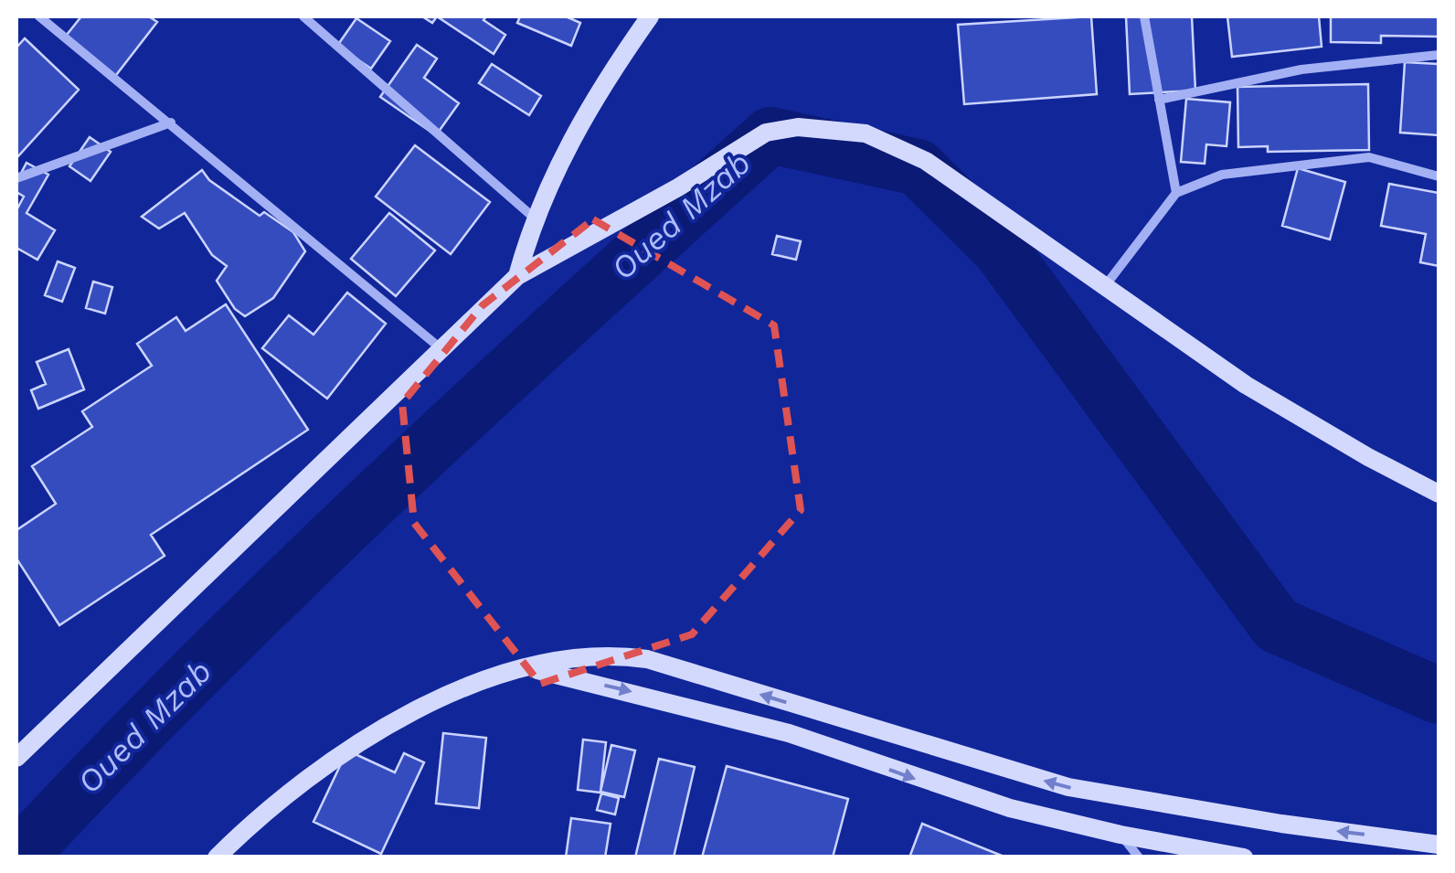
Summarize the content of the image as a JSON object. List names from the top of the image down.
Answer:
{
  "water": ["Oued Mzab"]
}
